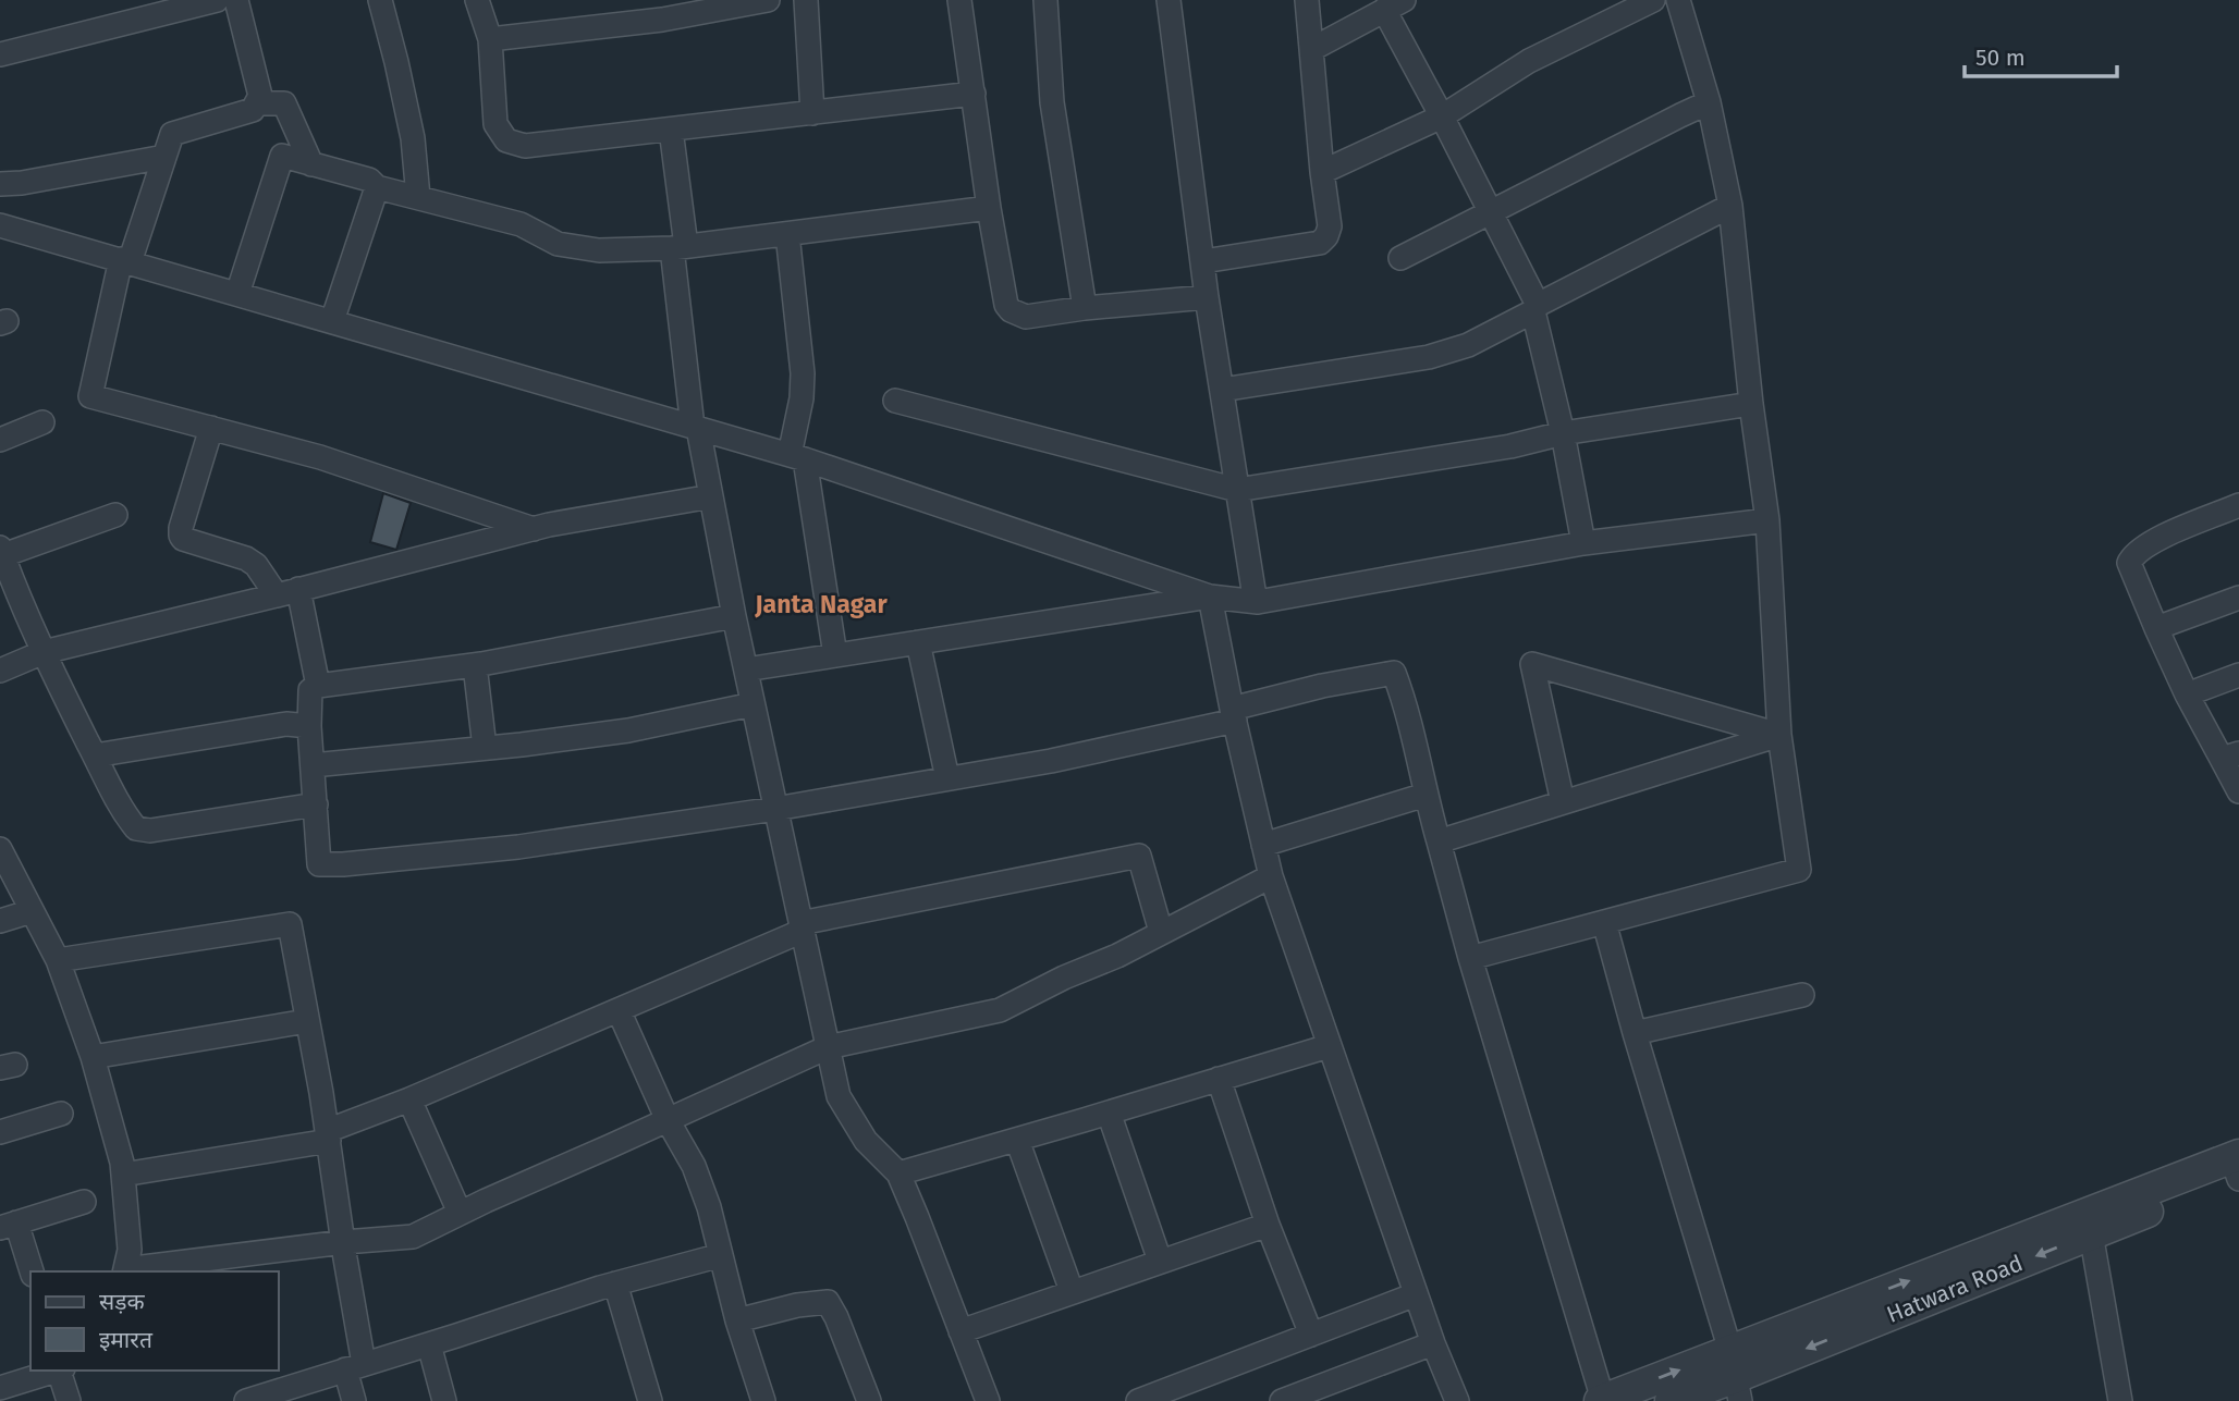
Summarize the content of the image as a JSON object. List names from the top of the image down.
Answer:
{
  "streets": {
    "street": ["Hatwara Road"]
  },
  "districts": ["Janta Nagar"],
  "legend": ["सड़क", "इमारत"],
  "scale_bar": "50 m"
}
